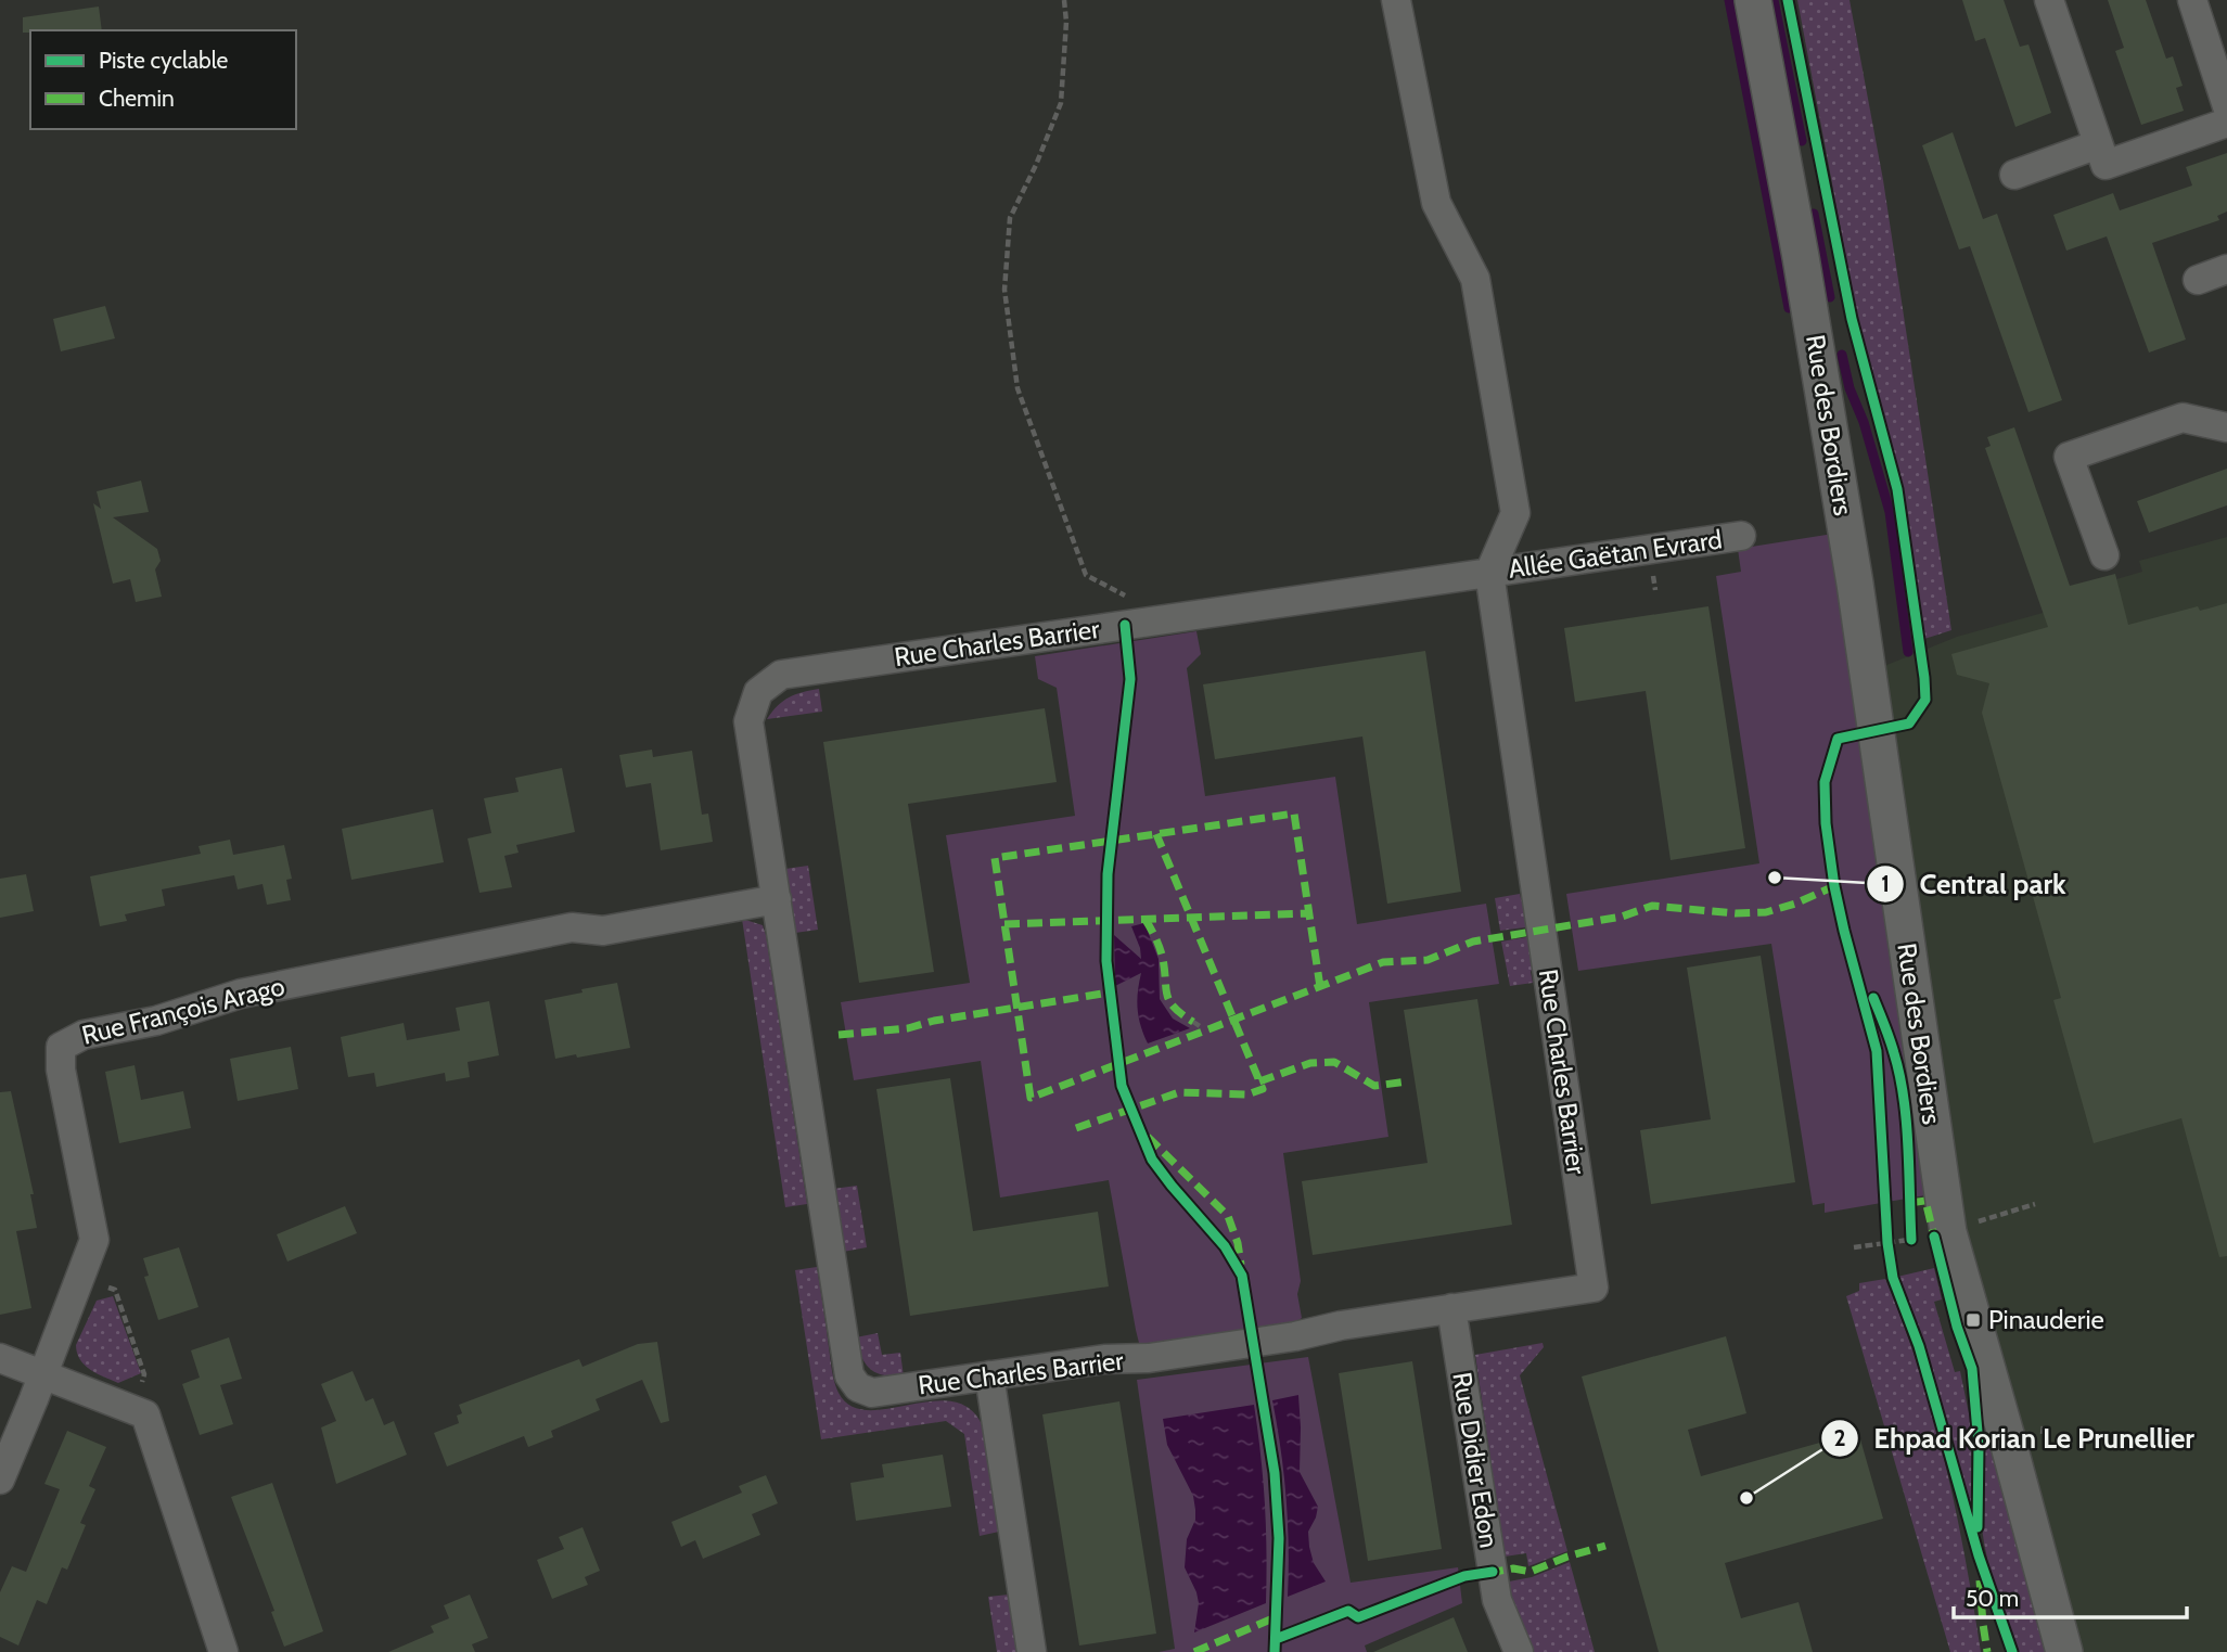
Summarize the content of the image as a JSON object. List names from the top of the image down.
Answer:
{
  "streets": {
    "street": [
      "Rue des Bordiers",
      "Allée Gaëtan Evrard",
      "Rue Charles Barrier",
      "Rue François Arago",
      "Rue Didier Edon"
    ]
  },
  "crossings": [
    ["Allée Gaëtan Evrard", "Rue Charles Barrier"],
    ["Rue Charles Barrier", "Rue François Arago"],
    ["Rue Charles Barrier", "Rue Didier Edon"]
  ],
  "places": {
    "other": ["Central park", "Ehpad Korian Le Prunellier"],
    "transit": ["Pinauderie"]
  },
  "legend": ["Piste cyclable", "Chemin"],
  "scale_bar": "50 m"
}
